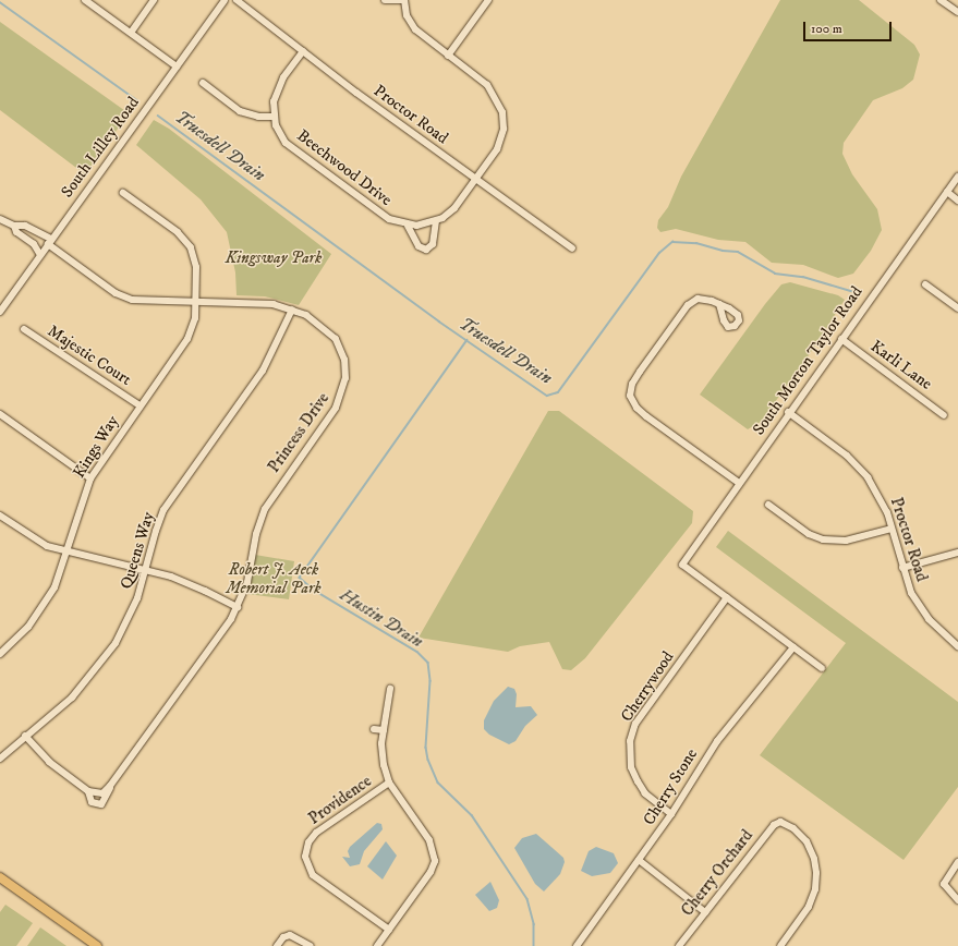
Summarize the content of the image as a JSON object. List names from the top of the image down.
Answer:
{
  "streets": {
    "street": [
      "Proctor Road",
      "South Lilley Road",
      "Beechwood Drive",
      "Majestic Court",
      "South Morton Taylor Road",
      "Karli Lane",
      "Princess Drive",
      "Kings Way",
      "Queens Way",
      "Cherrywood",
      "Cherry Stone",
      "Providence",
      "Cherry Orchard"
    ]
  },
  "crossings": [
    ["Proctor Road", "Beechwood Drive"],
    ["Proctor Road", "South Morton Taylor Road"],
    ["South Lilley Road", "Princess Drive"],
    ["Majestic Court", "Kings Way"],
    ["South Morton Taylor Road", "Karli Lane"],
    ["South Morton Taylor Road", "Cherrywood"],
    ["Princess Drive", "Kings Way"],
    ["Princess Drive", "Queens Way"],
    ["Cherrywood", "Cherry Stone"]
  ],
  "water": ["Truesdell Drain", "Hustin Drain"],
  "parks": ["Kingsway Park", "Robert J. Aeck Memorial Park"],
  "scale_bar": "100 m"
}
